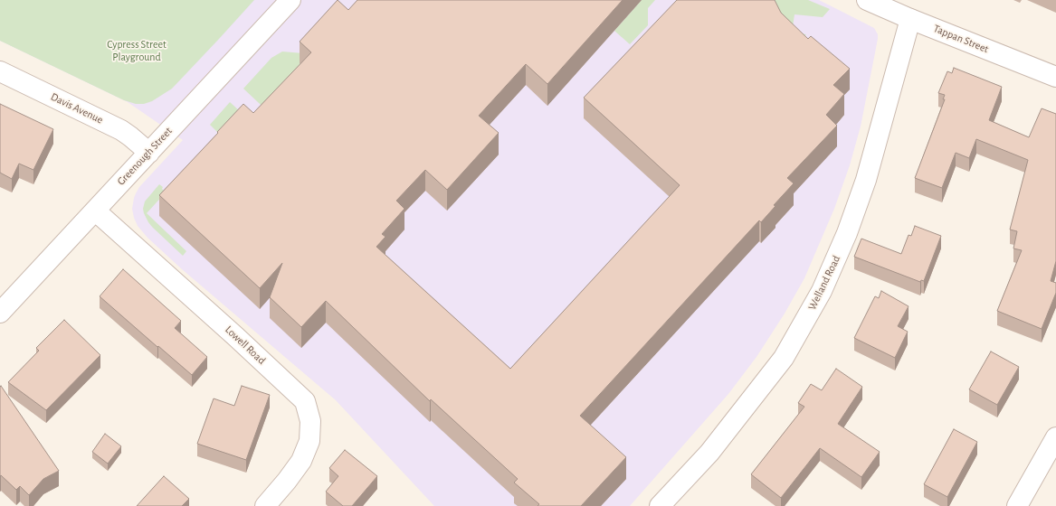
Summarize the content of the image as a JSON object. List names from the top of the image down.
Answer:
{
  "streets": {
    "street": [
      "Tappan Street",
      "Davis Avenue",
      "Greenough Street",
      "Welland Road",
      "Lowell Road"
    ]
  },
  "crossings": [
    ["Tappan Street", "Welland Road"],
    ["Davis Avenue", "Greenough Street"],
    ["Greenough Street", "Lowell Road"]
  ],
  "parks": ["Cypress Street Playground"]
}
